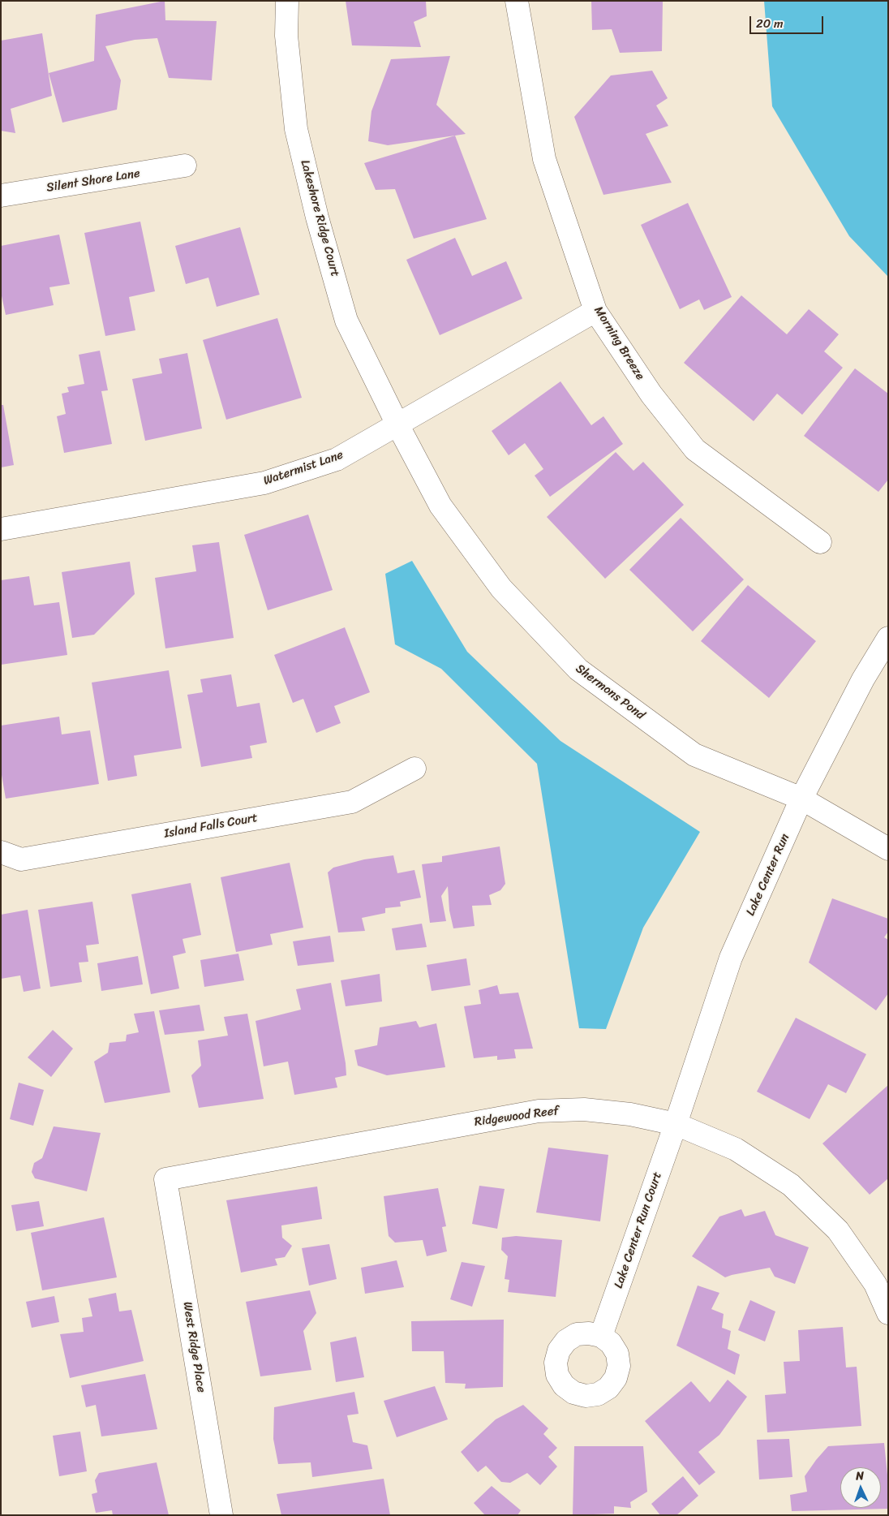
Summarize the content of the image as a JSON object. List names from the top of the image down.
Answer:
{
  "streets": {
    "street": [
      "Silent Shore Lane",
      "Lakeshore Ridge Court",
      "Morning Breeze",
      "Watermist Lane",
      "Shermons Pond",
      "Island Falls Court",
      "Lake Center Run",
      "Ridgewood Reef",
      "Lake Center Run Court",
      "West Ridge Place"
    ]
  },
  "crossings": [
    ["Lakeshore Ridge Court", "Watermist Lane"],
    ["Lakeshore Ridge Court", "Shermons Pond"],
    ["Morning Breeze", "Watermist Lane"],
    ["Watermist Lane", "Shermons Pond"],
    ["Shermons Pond", "Lake Center Run"],
    ["Lake Center Run", "Ridgewood Reef"],
    ["Lake Center Run", "Lake Center Run Court"],
    ["Ridgewood Reef", "Lake Center Run Court"],
    ["Ridgewood Reef", "West Ridge Place"]
  ],
  "scale_bar": "20 m",
  "north": "top"
}
